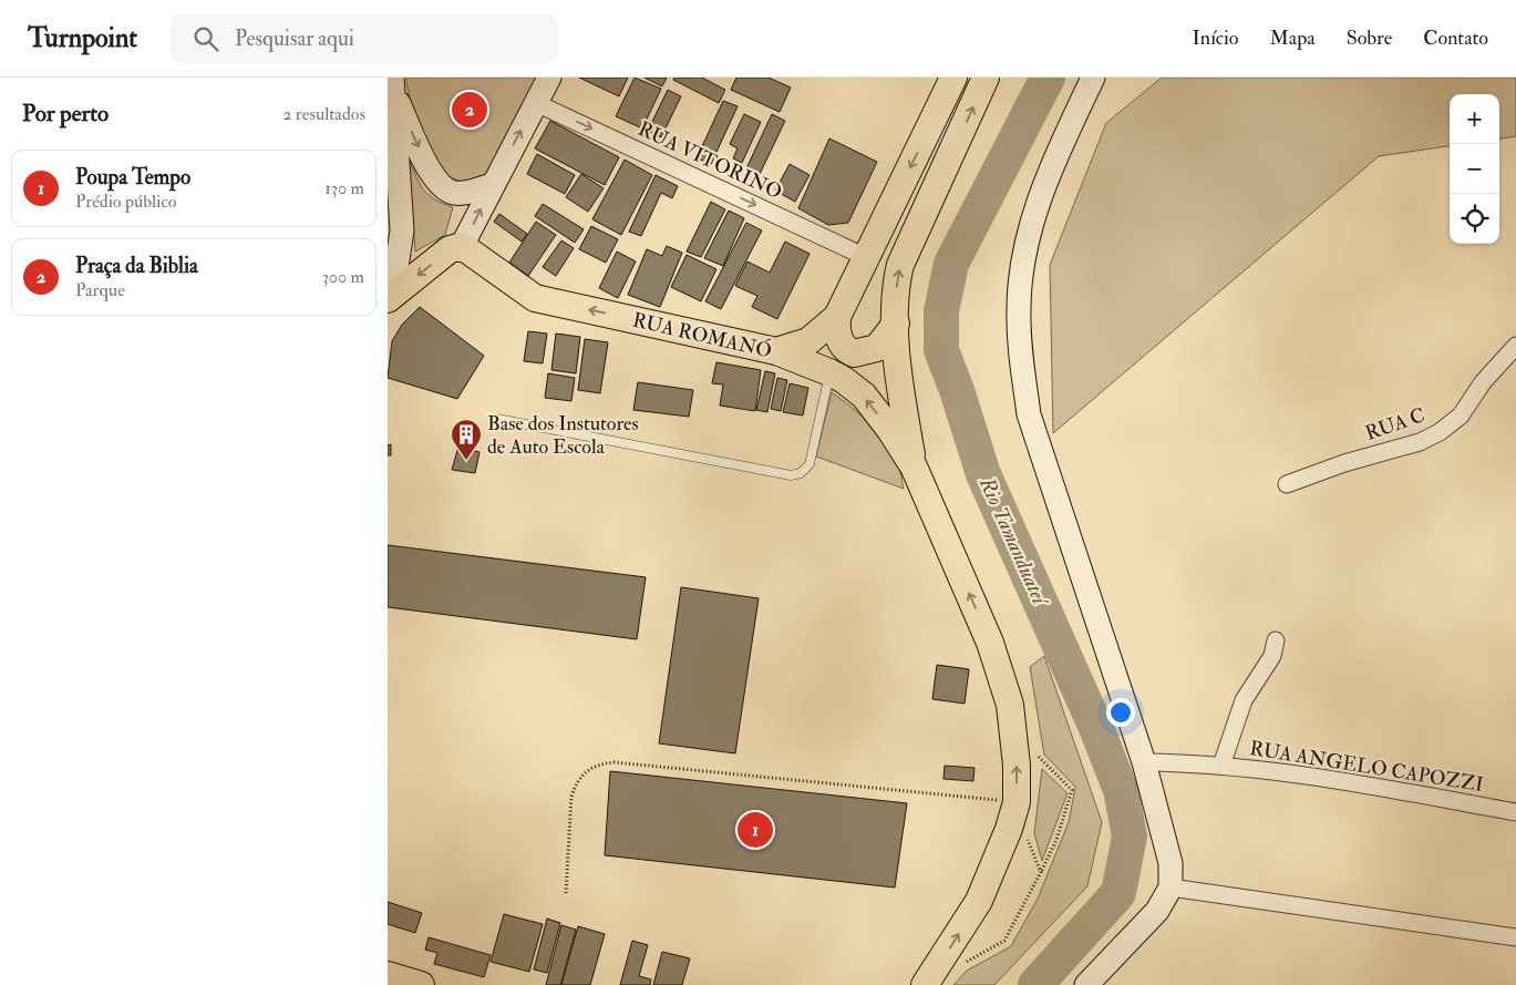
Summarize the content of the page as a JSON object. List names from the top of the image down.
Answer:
{
  "streets": {
    "main road": ["RUA ROMANÓ"],
    "street": ["RUA VITORINO", "RUA C", "RUA ANGELO CAPOZZI"]
  },
  "one_way": ["RUA VITORINO", "RUA ROMANÓ"],
  "water": ["Rio Tamanduateí"],
  "places": {
    "building": ["Base dos Instutores de Auto Escola"]
  },
  "page": {
    "header": "Turnpoint",
    "search": "Pesquisar aqui",
    "nav": [
      "Início",
      "Mapa",
      "Sobre",
      "Contato"
    ],
    "heading": ["Por perto", "2 resultados"],
    "pins": ["2", "1"],
    "map_buttons": ["+", "−"],
    "list": [
      {
        "mark": "1",
        "name": "Poupa Tempo",
        "note": "Prédio público",
        "value": "130 m"
      },
      {
        "mark": "2",
        "name": "Praça da Biblia",
        "note": "Parque",
        "value": "300 m"
      }
    ]
  }
}
